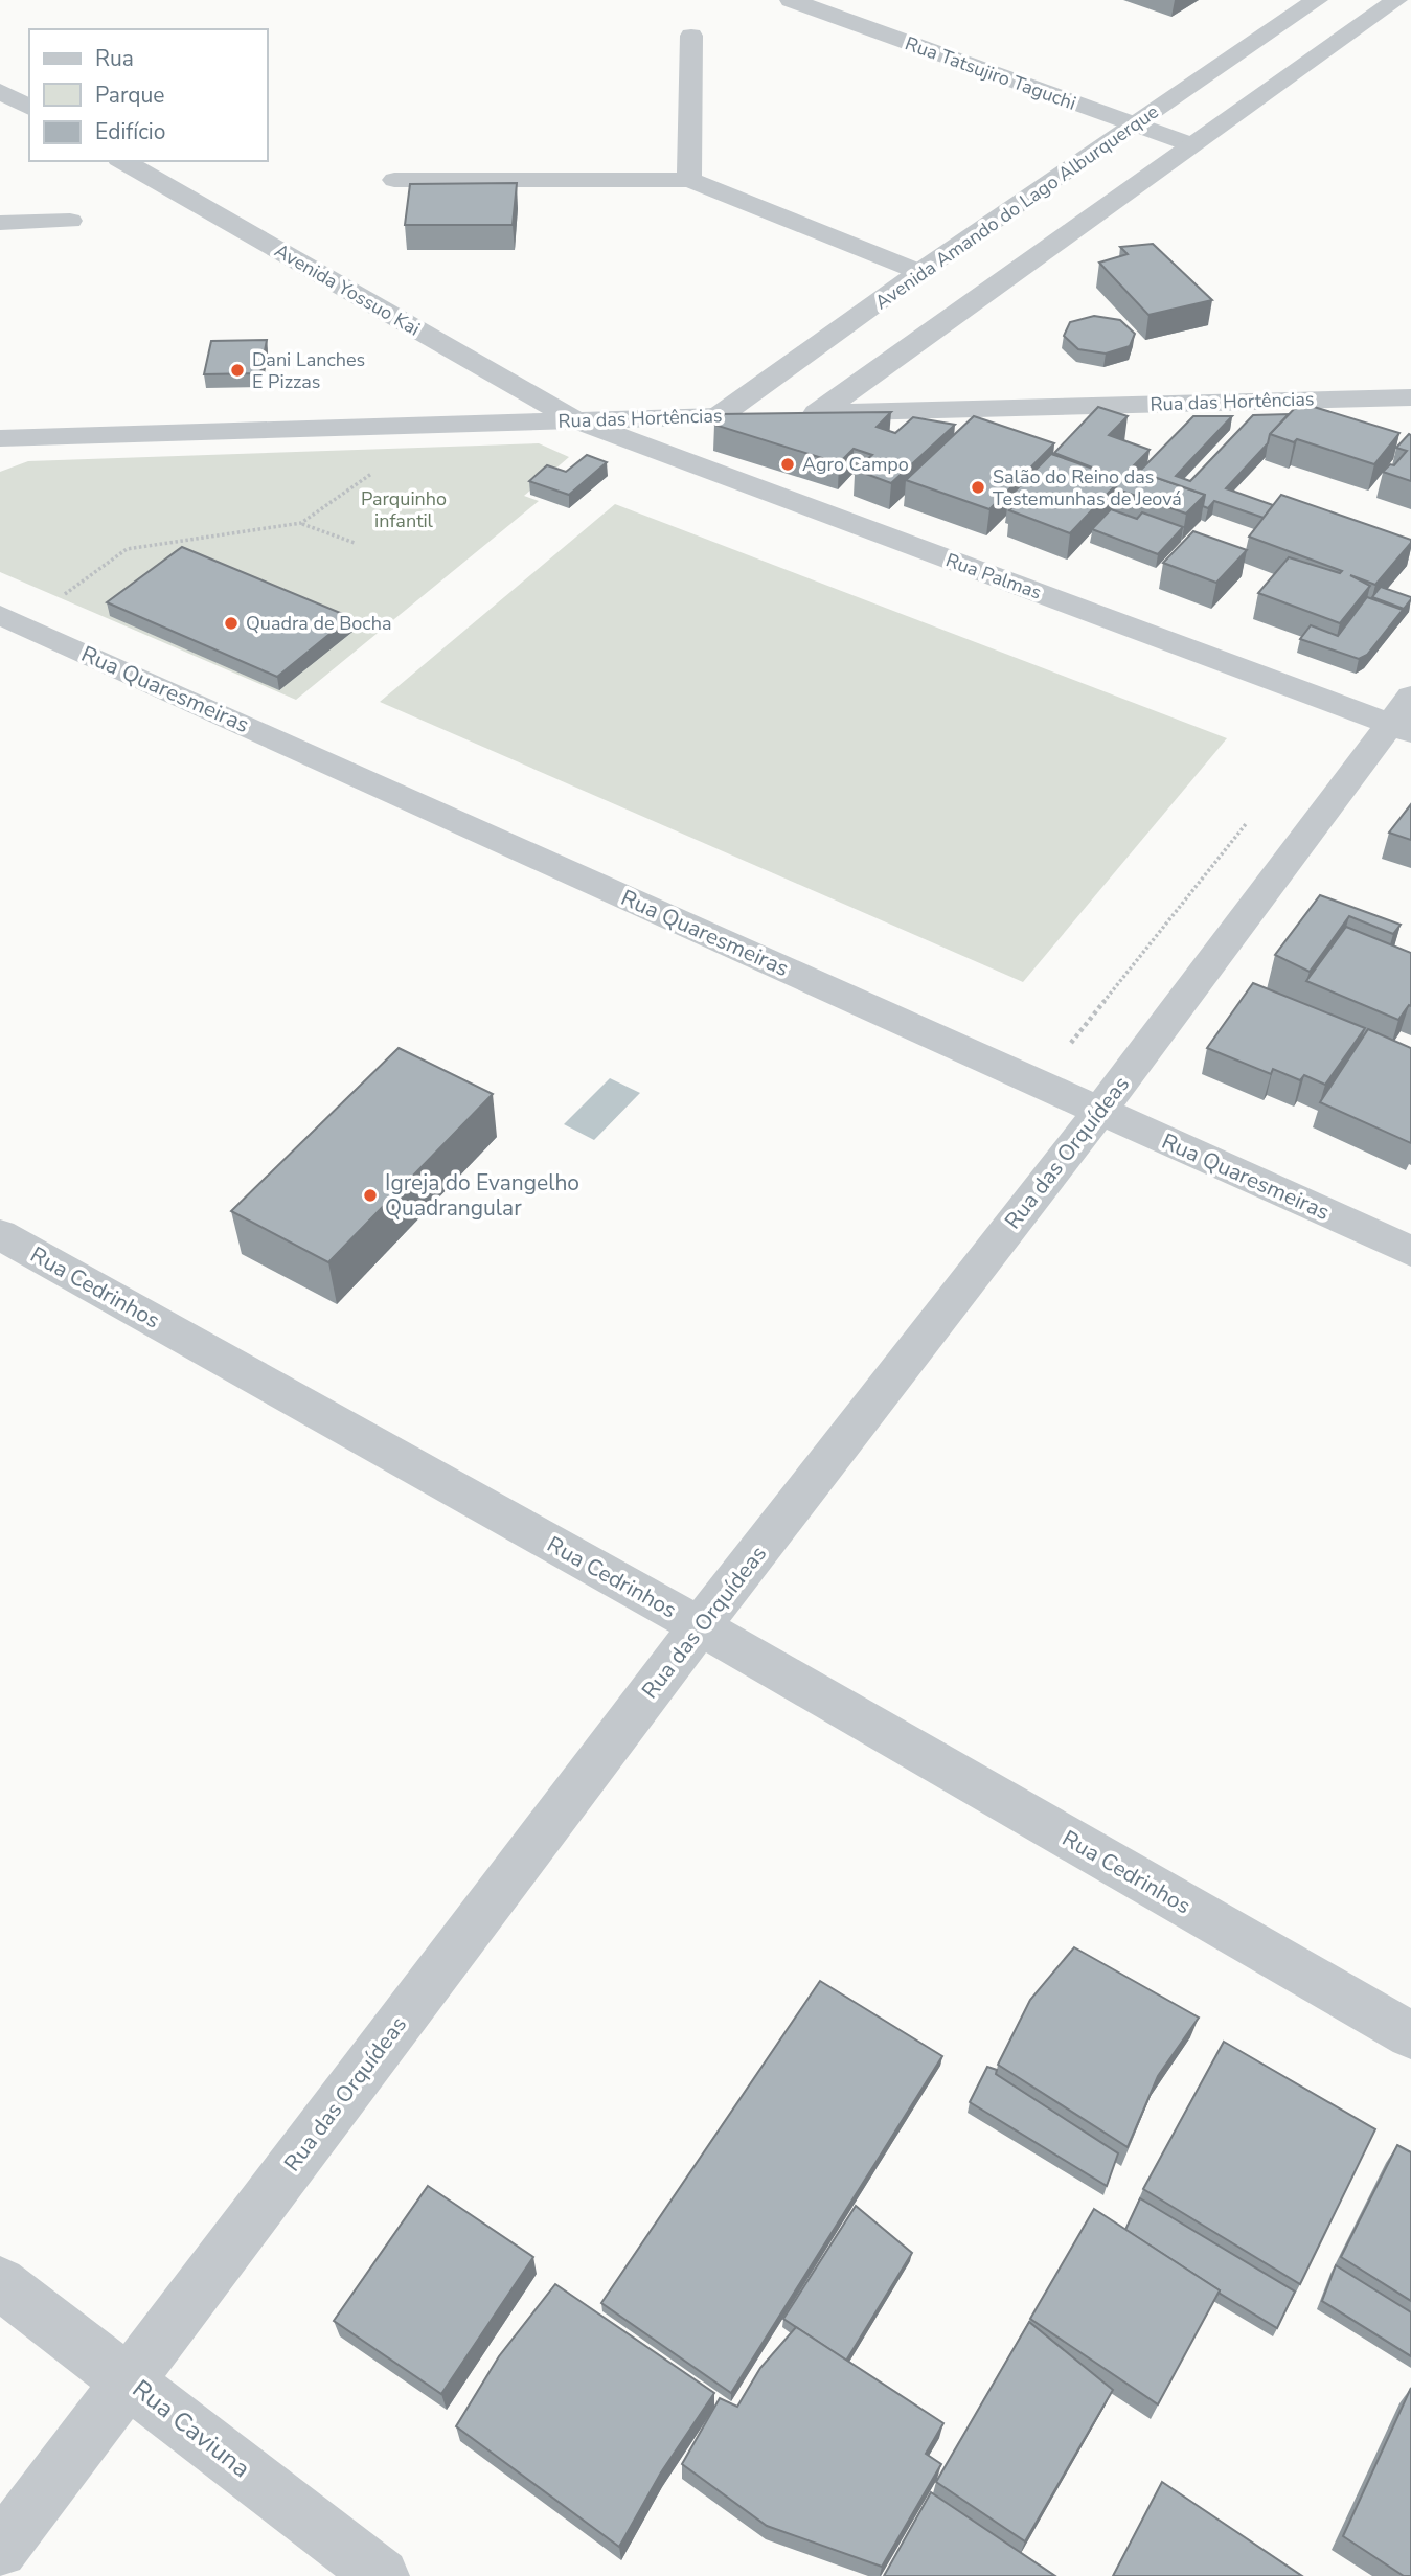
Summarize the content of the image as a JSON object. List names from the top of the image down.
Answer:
{
  "streets": {
    "street": [
      "Rua Tatsujiro Taguchi",
      "Avenida Amando do Lago Alburquerque",
      "Avenida Yossuo Kai",
      "Rua das Hortências",
      "Rua Palmas",
      "Rua Quaresmeiras",
      "Rua das Orquídeas",
      "Rua Cedrinhos",
      "Rua Caviuna"
    ]
  },
  "crossings": [
    ["Rua Tatsujiro Taguchi", "Avenida Amando do Lago Alburquerque"],
    ["Avenida Amando do Lago Alburquerque", "Rua das Hortências"],
    ["Avenida Yossuo Kai", "Rua das Hortências"],
    ["Avenida Yossuo Kai", "Rua Palmas"],
    ["Rua das Hortências", "Rua Palmas"],
    ["Rua Palmas", "Rua das Orquídeas"],
    ["Rua Quaresmeiras", "Rua das Orquídeas"],
    ["Rua das Orquídeas", "Rua Cedrinhos"],
    ["Rua das Orquídeas", "Rua Caviuna"]
  ],
  "parks": ["Parquinho infantil"],
  "places": [
    "Dani Lanches E Pizzas",
    "Agro Campo",
    "Salão do Reino das Testemunhas de Jeová",
    "Quadra de Bocha",
    "Igreja do Evangelho Quadrangular"
  ],
  "legend": ["Rua", "Parque", "Edifício"]
}
